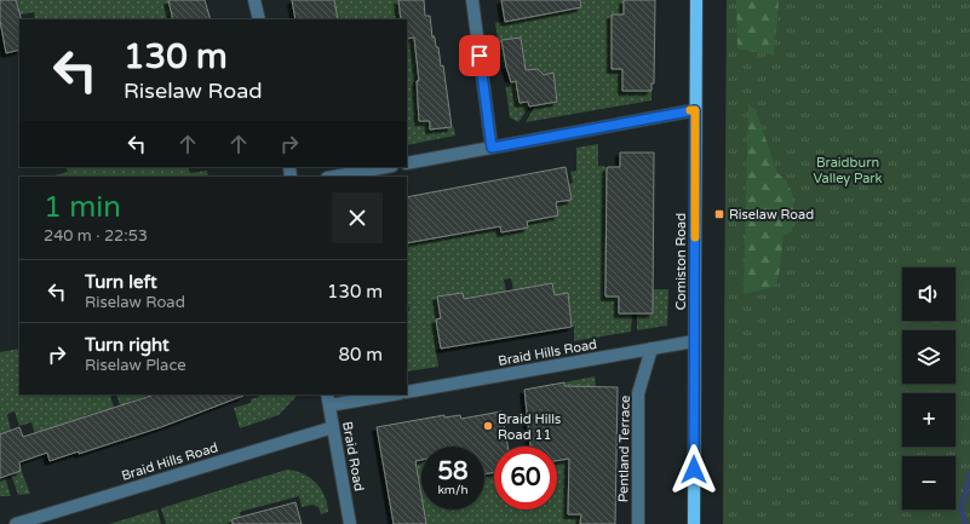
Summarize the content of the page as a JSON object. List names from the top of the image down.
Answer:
{
  "streets": {
    "main road": ["Comiston Road"],
    "street": ["Braid Hills Road", "Pentland Terrace", "Braid Road"]
  },
  "crossings": [
    ["Comiston Road", "Braid Hills Road"],
    ["Braid Hills Road", "Pentland Terrace"],
    ["Braid Hills Road", "Braid Road"]
  ],
  "parks": ["Braidburn Valley Park"],
  "places": {
    "transit": ["Riselaw Road"],
    "other": ["Braid Hills Road 11"]
  },
  "page": {
    "turn": ["130 m", "Riselaw Road"],
    "heading": ["1 min", "240 m · 22:53"],
    "list": [
      {
        "name": "Turn left",
        "note": "Riselaw Road",
        "value": "130 m"
      },
      {
        "name": "Turn right",
        "note": "Riselaw Place",
        "value": "80 m"
      }
    ],
    "map_buttons": ["+", "−"],
    "speed": "58 km/h",
    "limit": "60"
  }
}
